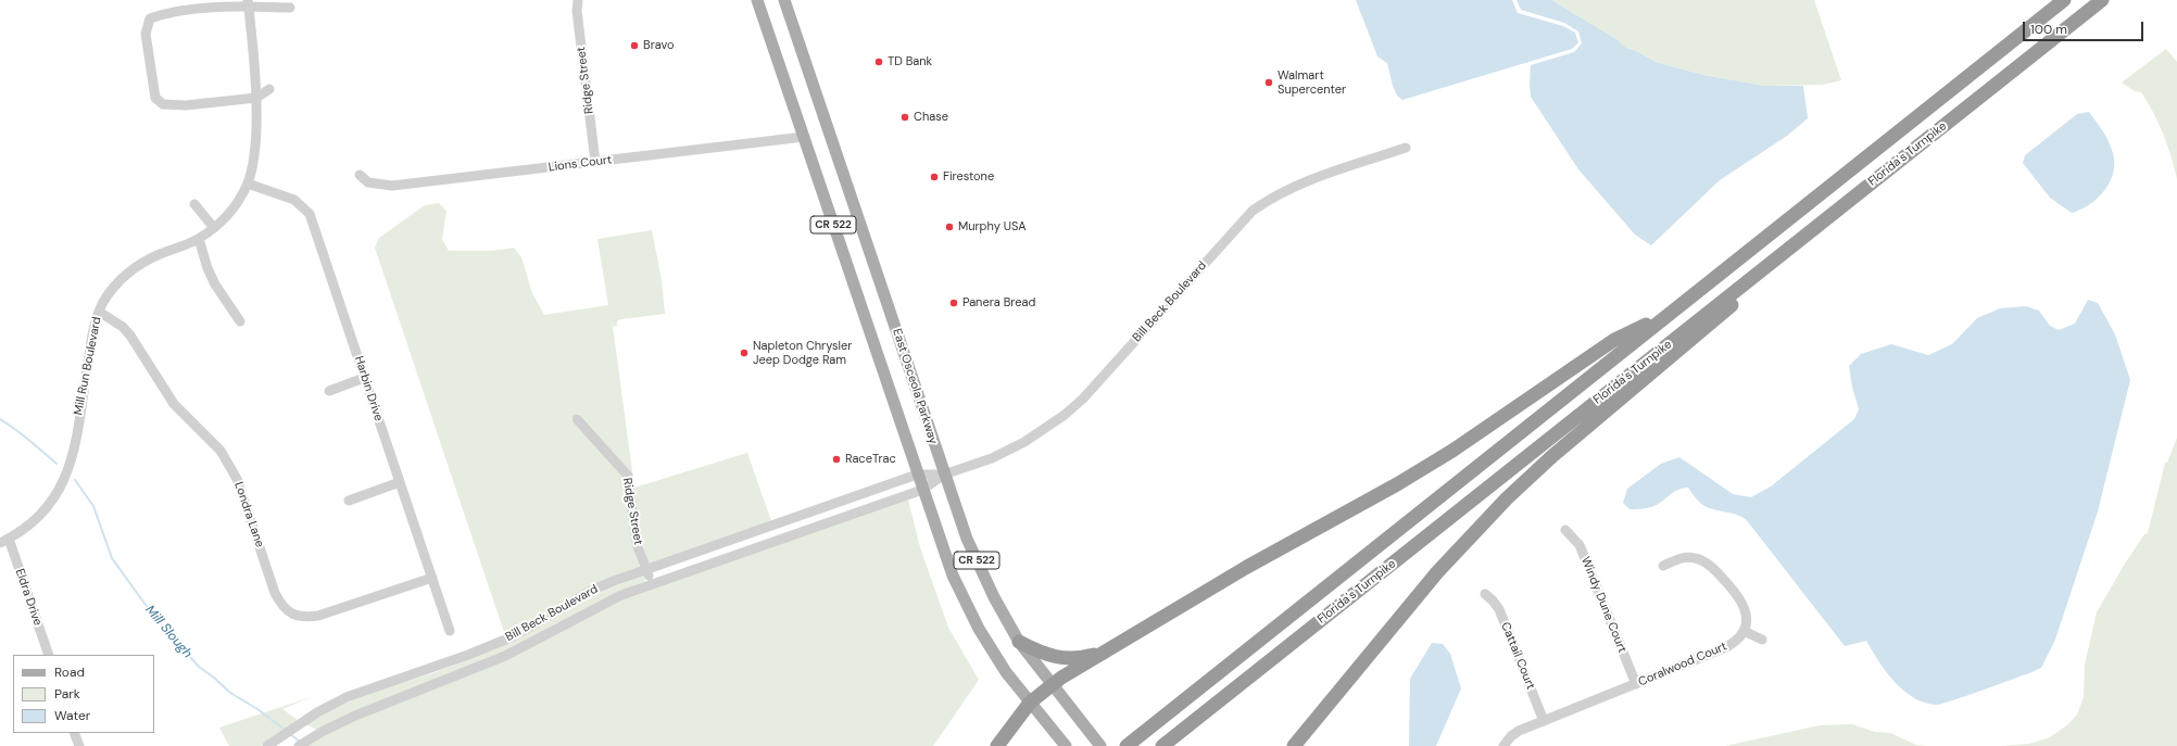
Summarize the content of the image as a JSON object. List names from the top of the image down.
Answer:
{
  "streets": {
    "highway": ["Florida's Turnpike"],
    "main road": ["CR 522", "East Osceola Parkway"],
    "street": [
      "Ridge Street",
      "Lions Court",
      "Bill Beck Boulevard",
      "Mill Run Boulevard",
      "Harbin Drive",
      "Londra Lane",
      "Eldra Drive",
      "Windy Dune Court",
      "Cattail Court",
      "Coralwood Court"
    ]
  },
  "crossings": [
    ["Ridge Street", "Lions Court"],
    ["Ridge Street", "Bill Beck Boulevard"],
    ["Lions Court", "East Osceola Parkway"],
    ["Bill Beck Boulevard", "East Osceola Parkway"],
    ["Mill Run Boulevard", "Harbin Drive"],
    ["Mill Run Boulevard", "Londra Lane"],
    ["Mill Run Boulevard", "Eldra Drive"],
    ["Harbin Drive", "Londra Lane"],
    ["Windy Dune Court", "Coralwood Court"],
    ["Cattail Court", "Coralwood Court"]
  ],
  "water": ["Mill Slough"],
  "places": [
    "Bravo",
    "TD Bank",
    "Walmart Supercenter",
    "Chase",
    "Firestone",
    "Murphy USA",
    "Panera Bread",
    "Napleton Chrysler Jeep Dodge Ram",
    "RaceTrac"
  ],
  "legend": ["Road", "Park", "Water"],
  "scale_bar": "100 m"
}
